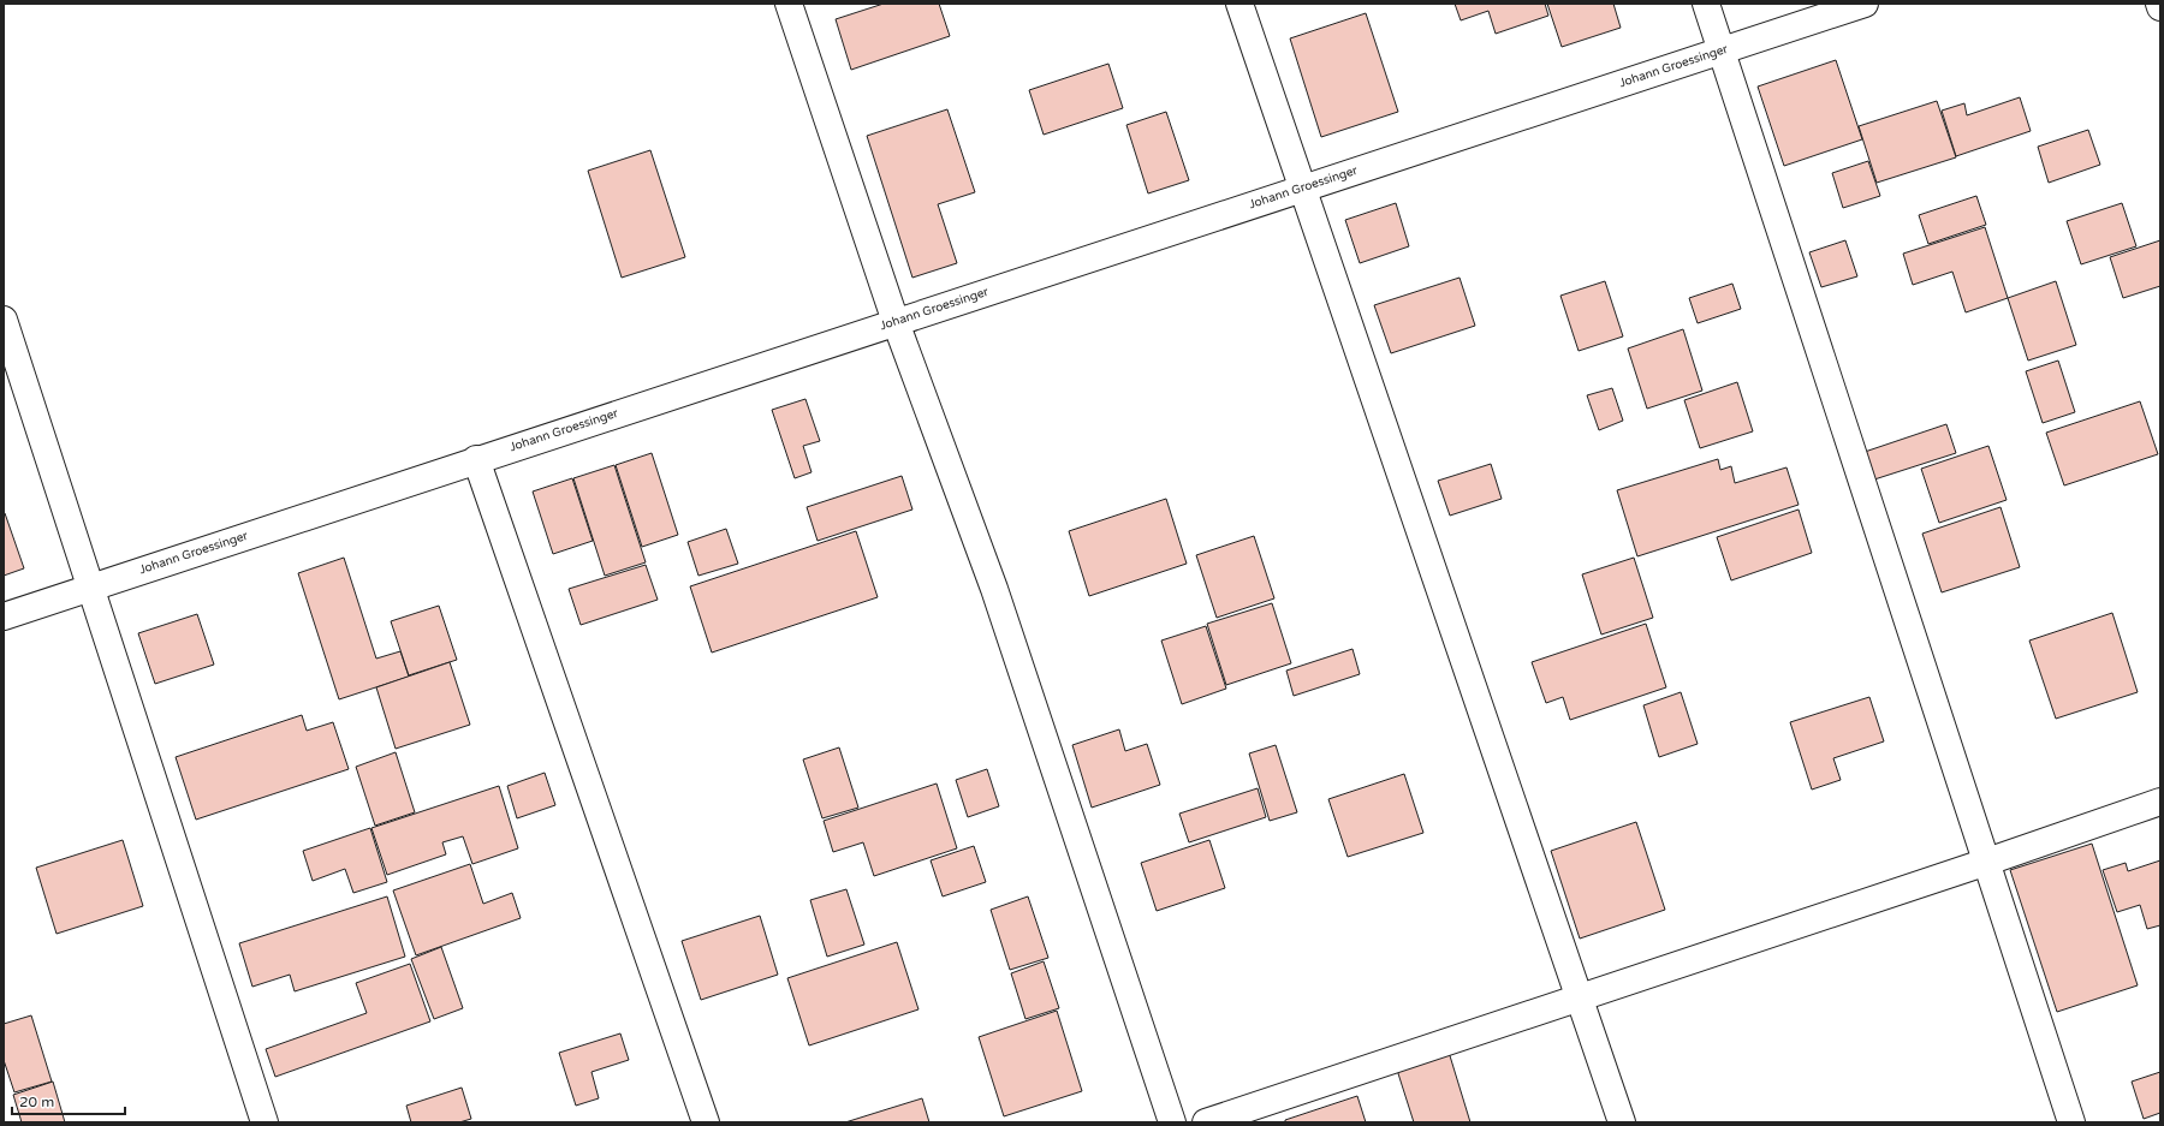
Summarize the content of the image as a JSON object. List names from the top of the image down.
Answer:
{
  "streets": {
    "street": ["Johann Groessinger"]
  },
  "scale_bar": "20 m"
}
